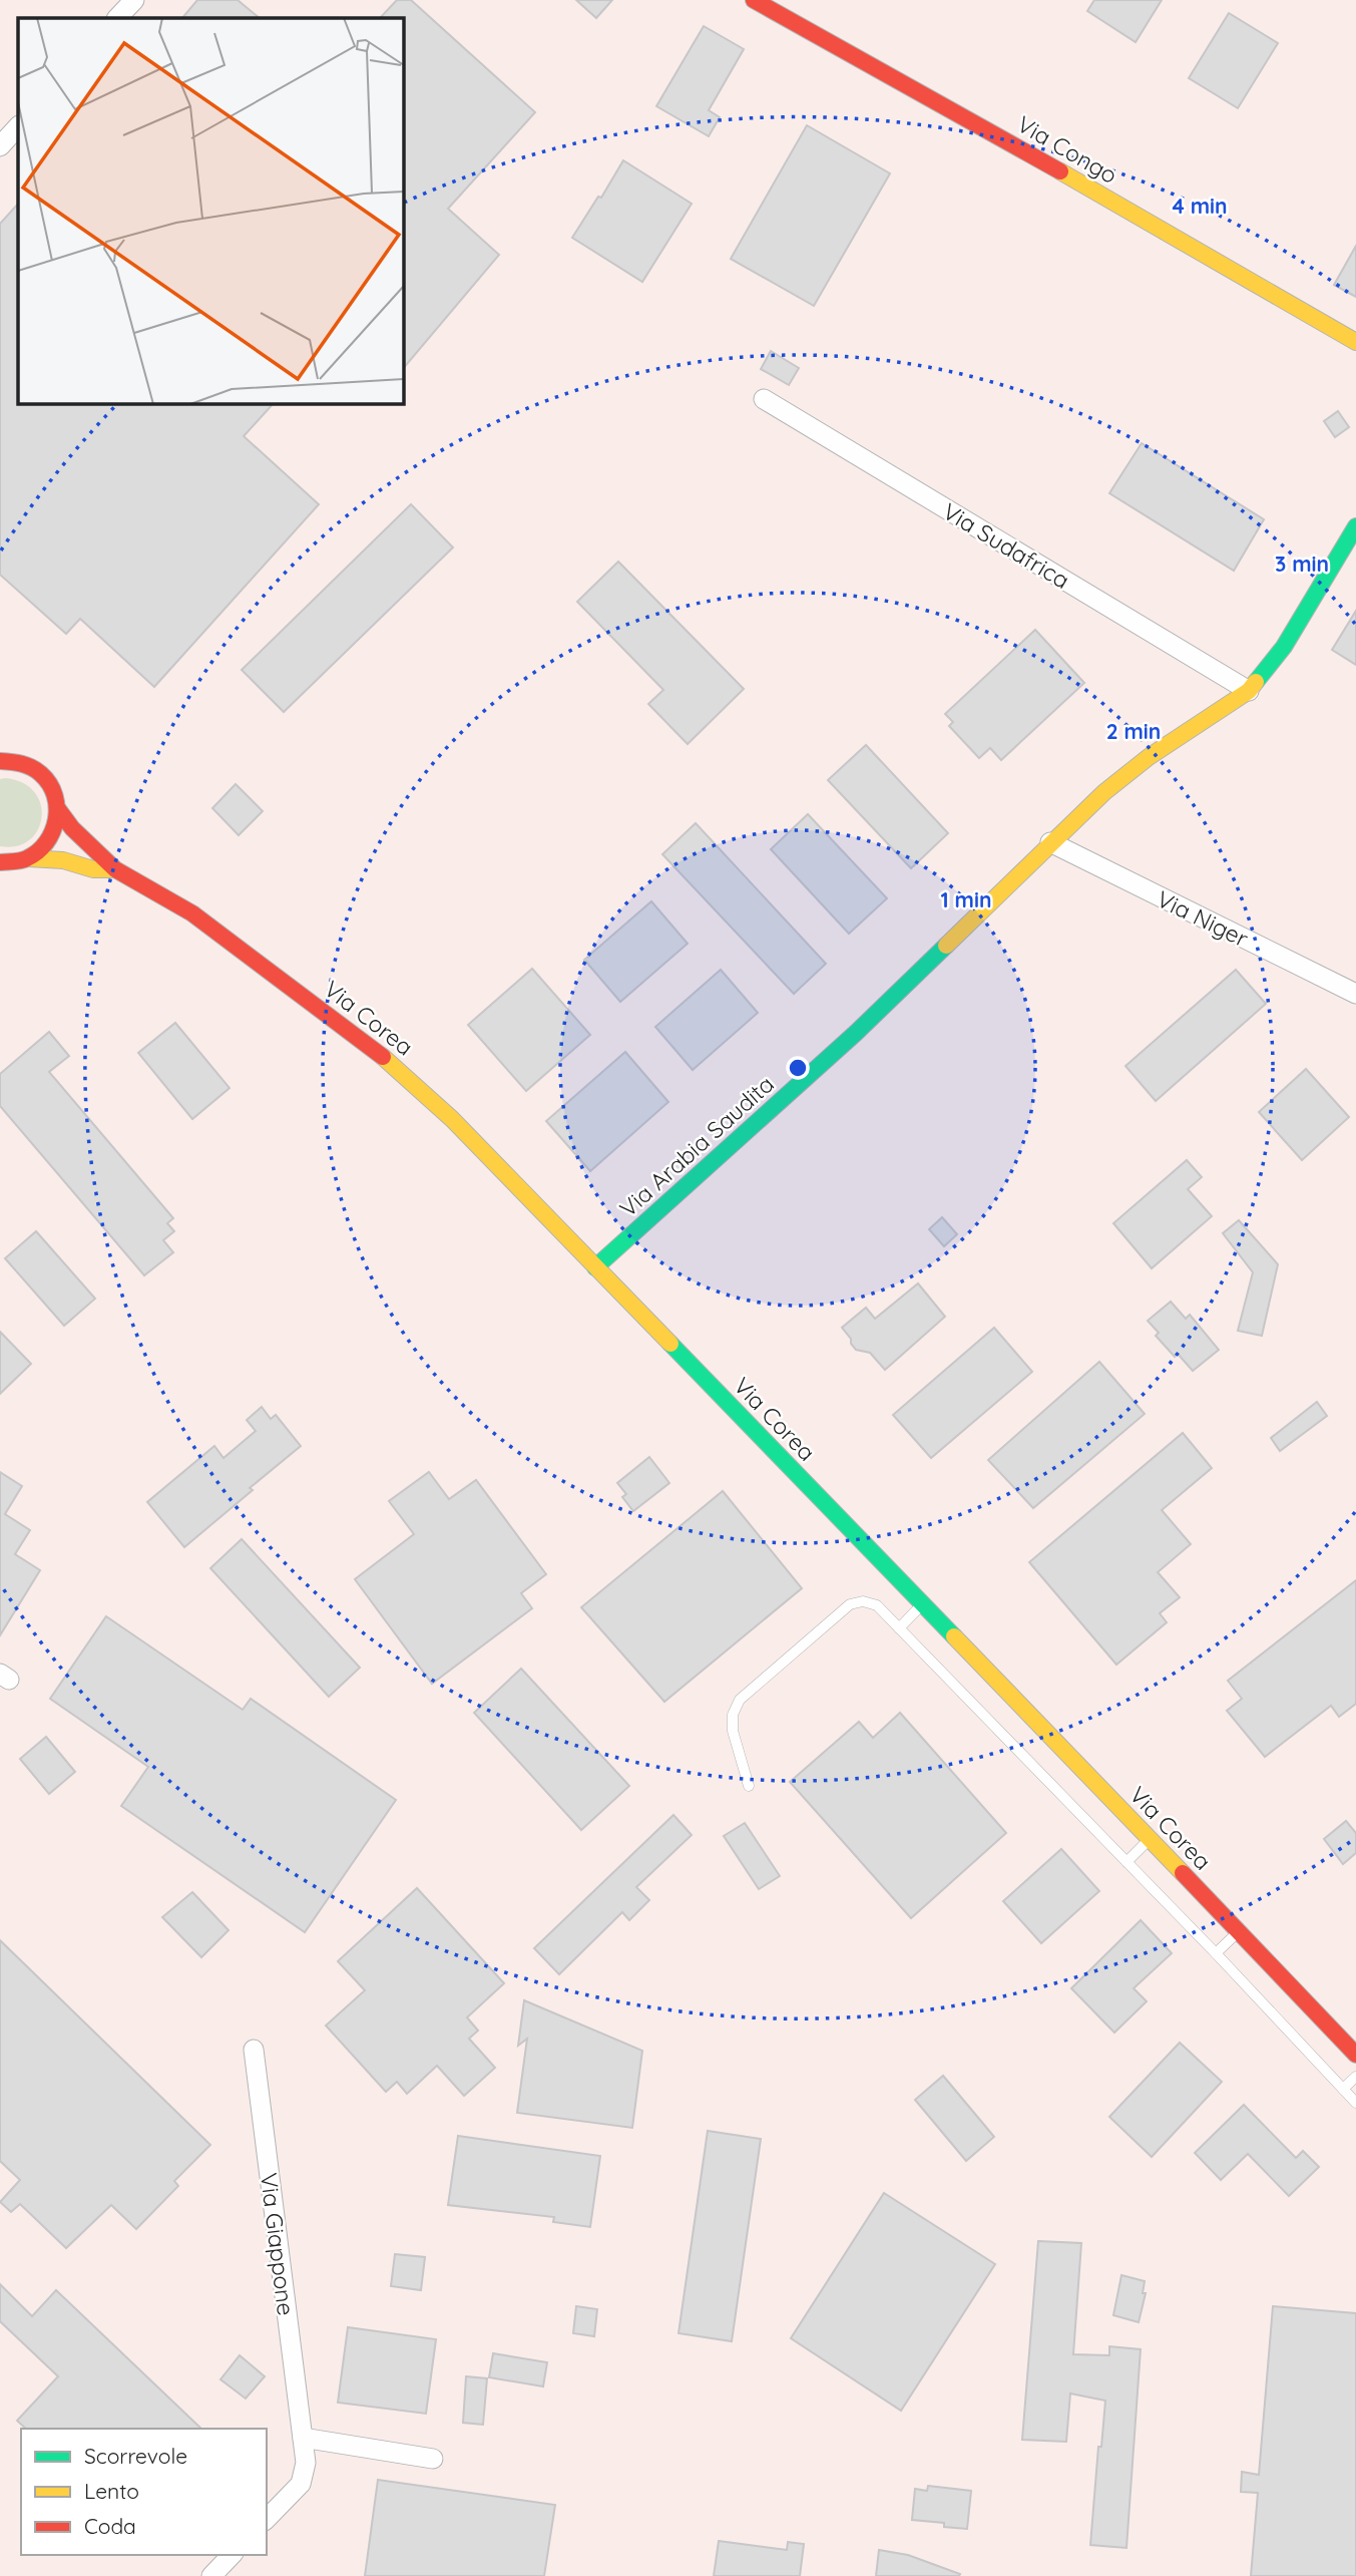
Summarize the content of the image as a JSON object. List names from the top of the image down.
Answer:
{
  "streets": {
    "street": [
      "Via Congo",
      "Via Sudafrica",
      "Via Niger",
      "Via Corea",
      "Via Arabia Saudita",
      "Via Giappone"
    ]
  },
  "crossings": [
    ["Via Sudafrica", "Via Arabia Saudita"],
    ["Via Niger", "Via Arabia Saudita"],
    ["Via Corea", "Via Arabia Saudita"]
  ],
  "legend": ["Scorrevole", "Lento", "Coda"],
  "rings": [
    "4 min",
    "3 min",
    "2 min",
    "1 min"
  ]
}
